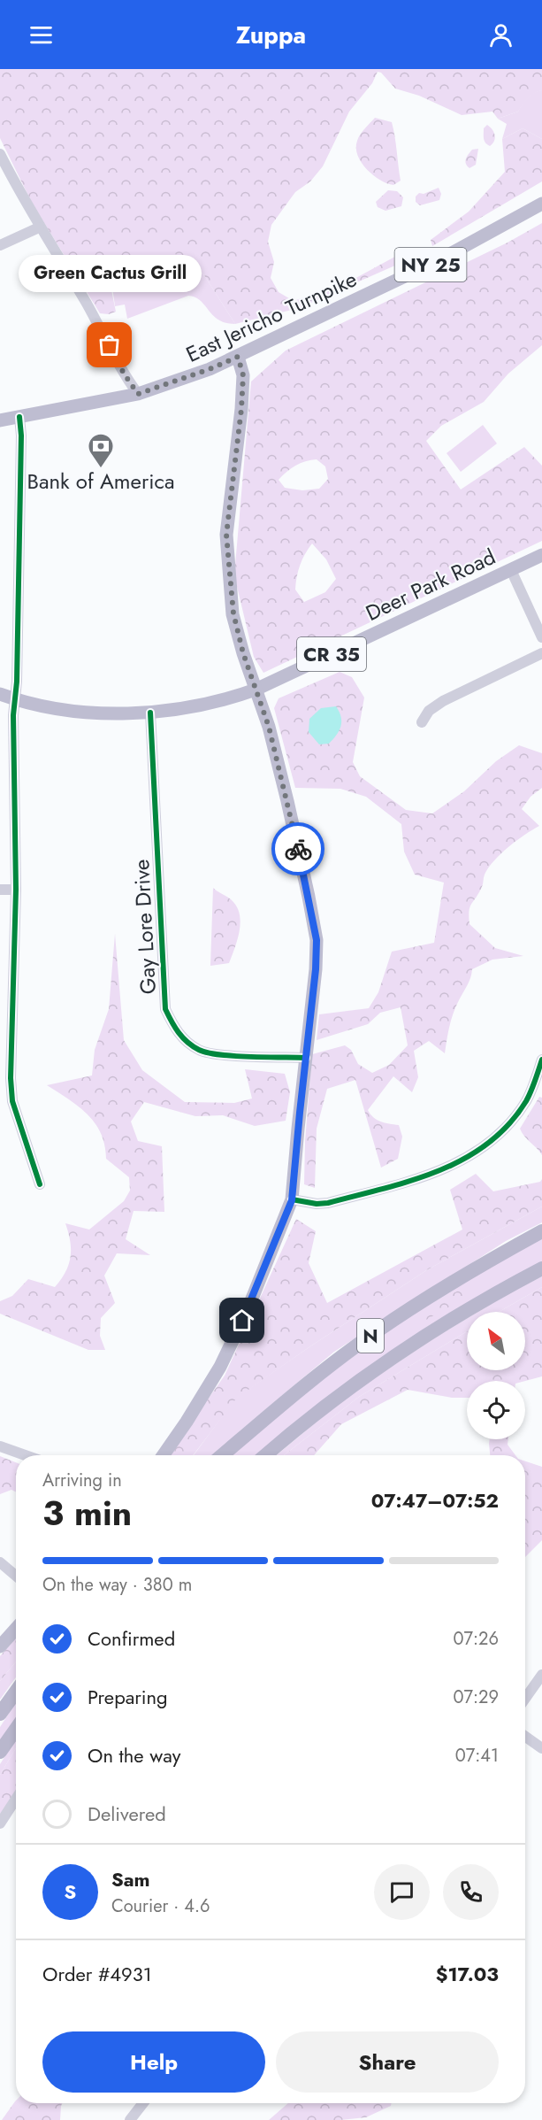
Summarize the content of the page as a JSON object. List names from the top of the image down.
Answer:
{
  "streets": {
    "highway": ["N"],
    "main road": [
      "NY 25",
      "East Jericho Turnpike",
      "Deer Park Road",
      "CR 35"
    ],
    "street": ["Gay Lore Drive"]
  },
  "crossings": [
    ["Deer Park Road", "Gay Lore Drive"]
  ],
  "places": {
    "other": ["Green Cactus Grill"],
    "bank": ["Bank of America"]
  },
  "north": "top left",
  "page": {
    "header": "Zuppa",
    "bubble": "Green Cactus Grill",
    "heading": ["3 min", "Arriving in", "07:47–07:52"],
    "panel": [
      "Sam",
      "Courier · 4.6",
      "Order #4931",
      "$17.03"
    ],
    "bar": "On the way · 380 m",
    "list": [
      ["Confirmed", "07:26"],
      ["Preparing", "07:29"],
      ["On the way", "07:41"],
      "Delivered"
    ],
    "round": "S",
    "buttons": ["Help", "Share"]
  }
}
